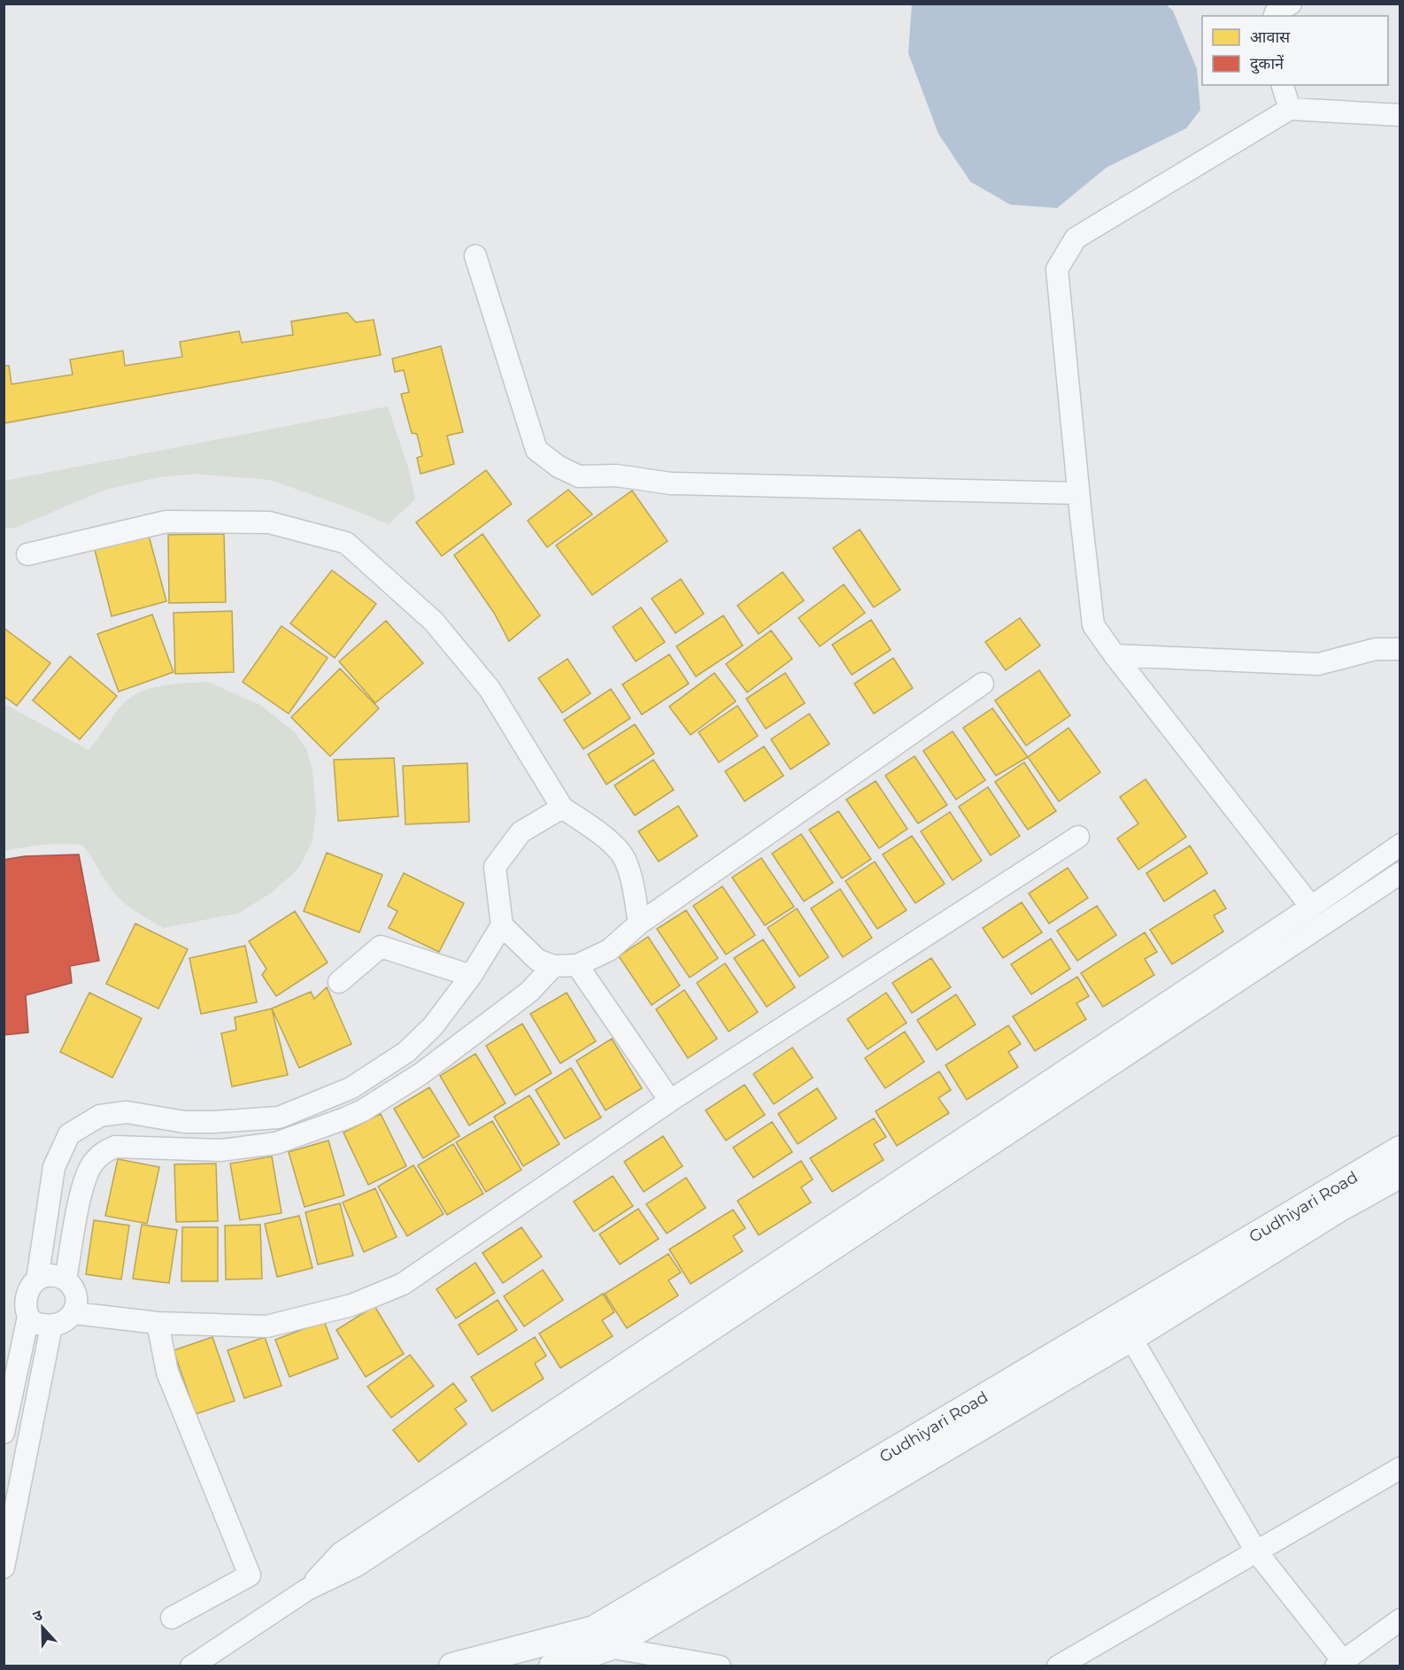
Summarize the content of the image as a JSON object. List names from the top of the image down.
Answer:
{
  "streets": {
    "street": ["Gudhiyari Road"]
  },
  "legend": ["आवास", "दुकानें"],
  "north": "top"
}
